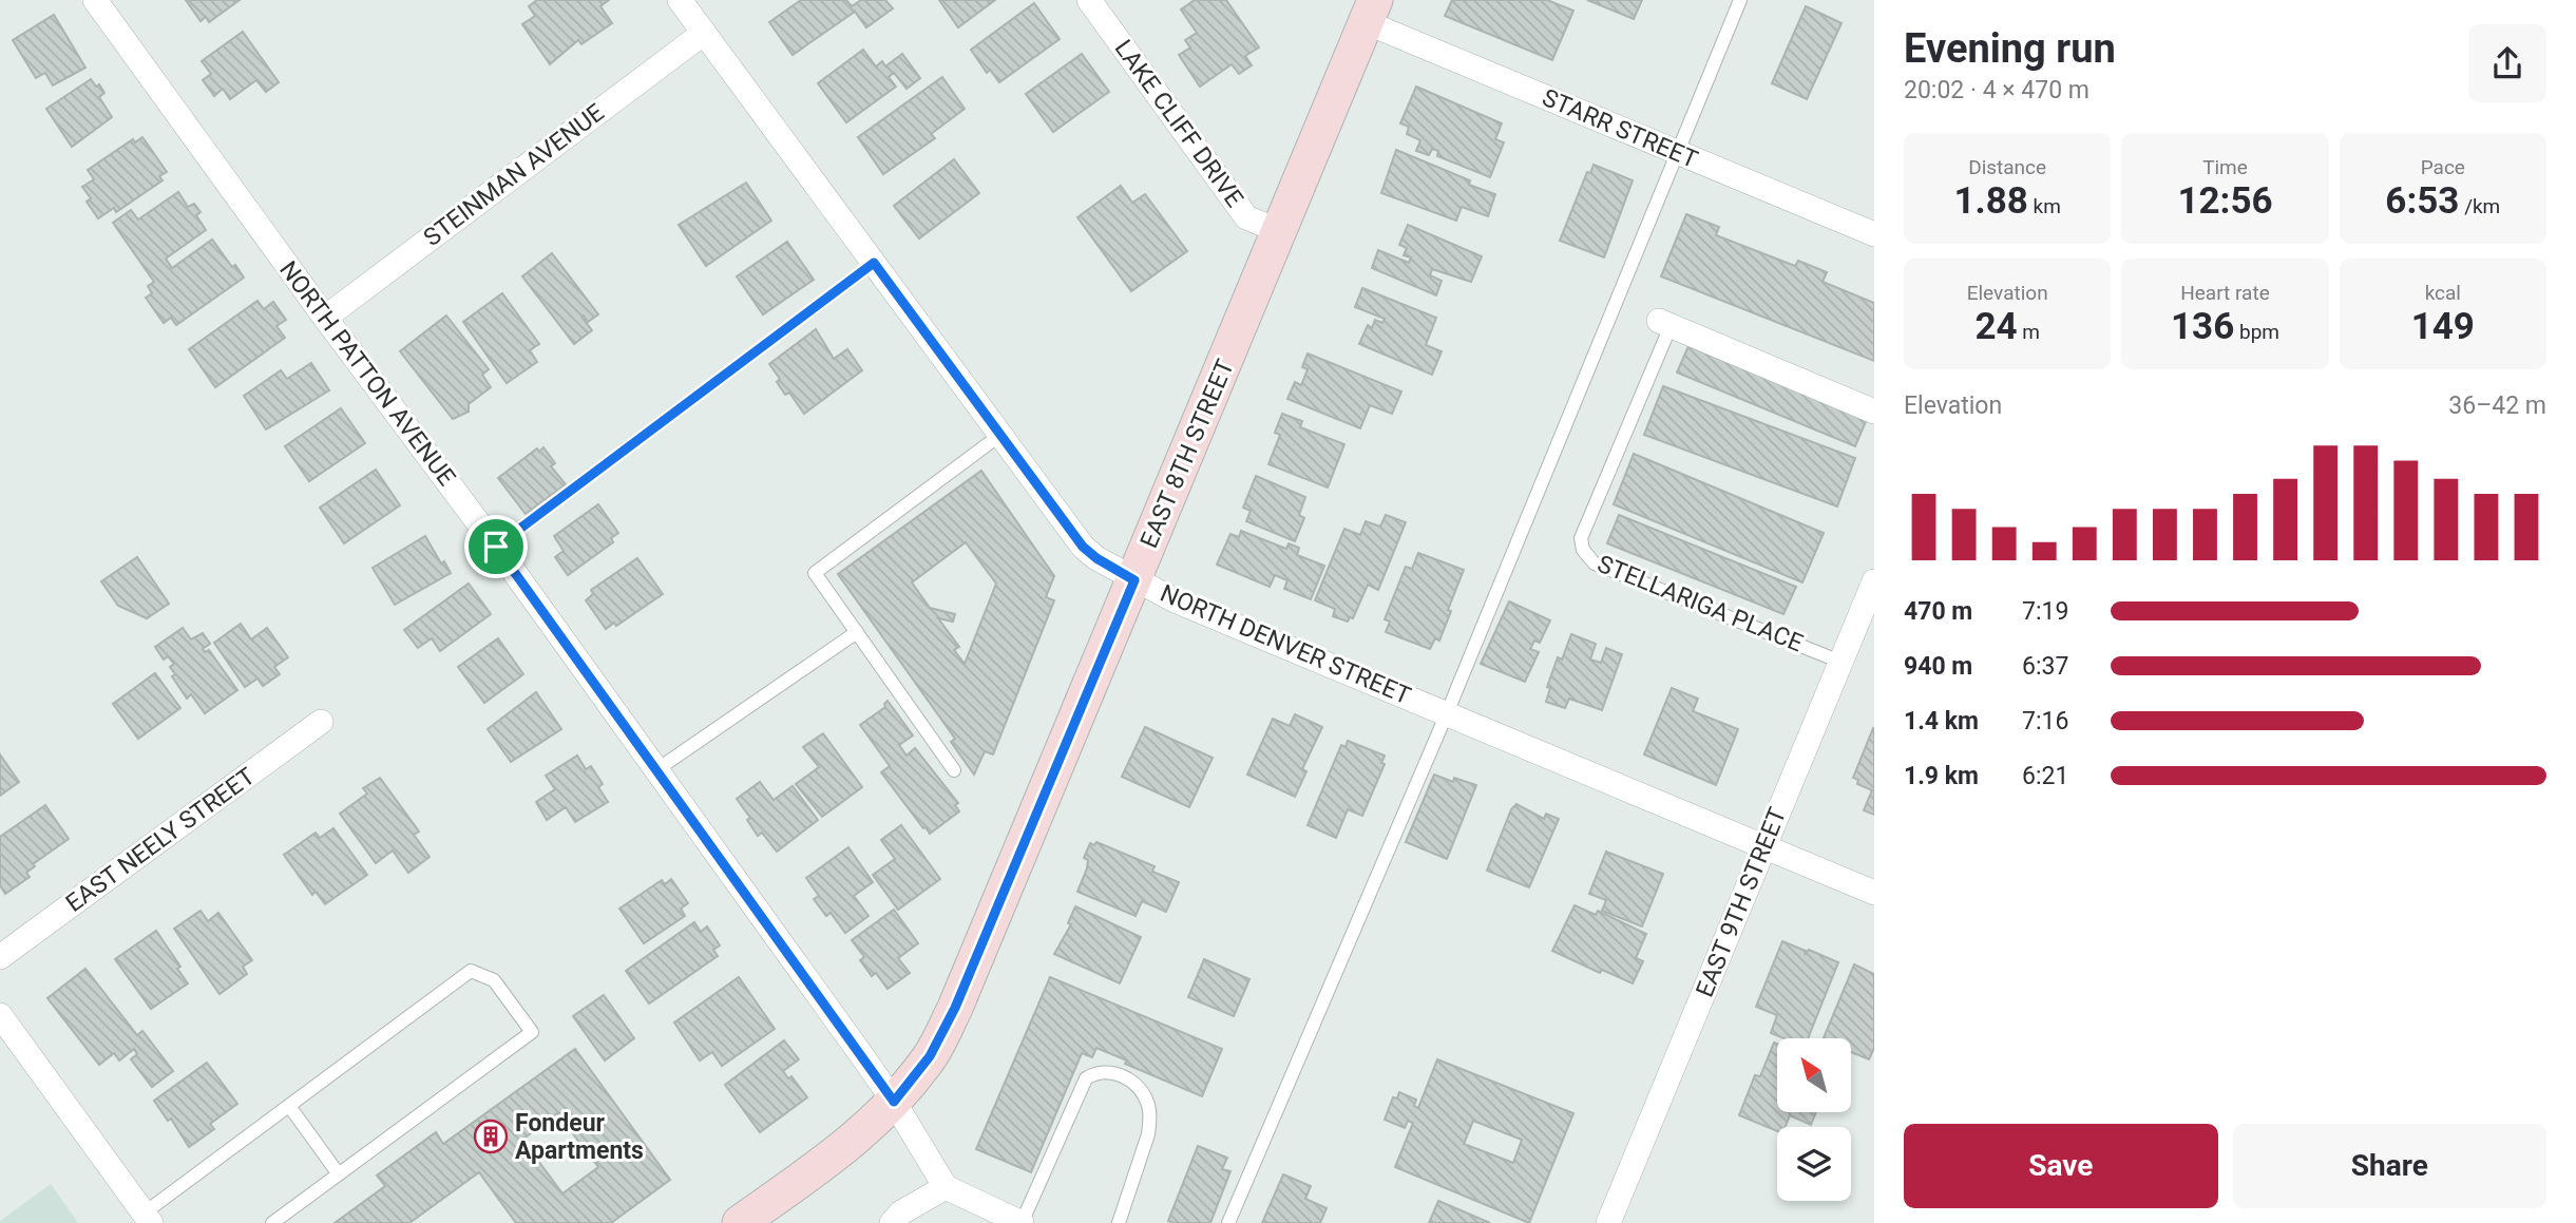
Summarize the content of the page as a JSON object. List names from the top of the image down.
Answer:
{
  "streets": {
    "main road": ["EAST 8TH STREET"],
    "street": [
      "LAKE CLIFF DRIVE",
      "STARR STREET",
      "STEINMAN AVENUE",
      "NORTH PATTON AVENUE",
      "NORTH DENVER STREET",
      "EAST NEELY STREET",
      "EAST 9TH STREET"
    ],
    "lane": ["STELLARIGA PLACE"]
  },
  "crossings": [
    ["LAKE CLIFF DRIVE", "EAST 8TH STREET"],
    ["STARR STREET", "EAST 8TH STREET"],
    ["STEINMAN AVENUE", "NORTH PATTON AVENUE"],
    ["STEINMAN AVENUE", "NORTH DENVER STREET"],
    ["NORTH PATTON AVENUE", "EAST 8TH STREET"],
    ["EAST 8TH STREET", "NORTH DENVER STREET"],
    ["STELLARIGA PLACE", "EAST 9TH STREET"],
    ["NORTH DENVER STREET", "EAST 9TH STREET"]
  ],
  "places": {
    "building": ["Fondeur Apartments"]
  },
  "north": "top left",
  "page": {
    "heading": ["Evening run", "20:02 · 4 × 470 m"],
    "stats": [
      ["Distance", "1.88 km"],
      ["Time", "12:56"],
      ["Pace", "6:53 /km"],
      ["Elevation", "24 m"],
      ["Heart rate", "136 bpm"],
      ["kcal", "149"]
    ],
    "chart": ["Elevation", "36–42 m"],
    "list": [
      {
        "name": "470 m",
        "note": "7:19"
      },
      {
        "name": "940 m",
        "note": "6:37"
      },
      {
        "name": "1.4 km",
        "note": "7:16"
      },
      {
        "name": "1.9 km",
        "note": "6:21"
      }
    ],
    "buttons": ["Save", "Share"]
  }
}
